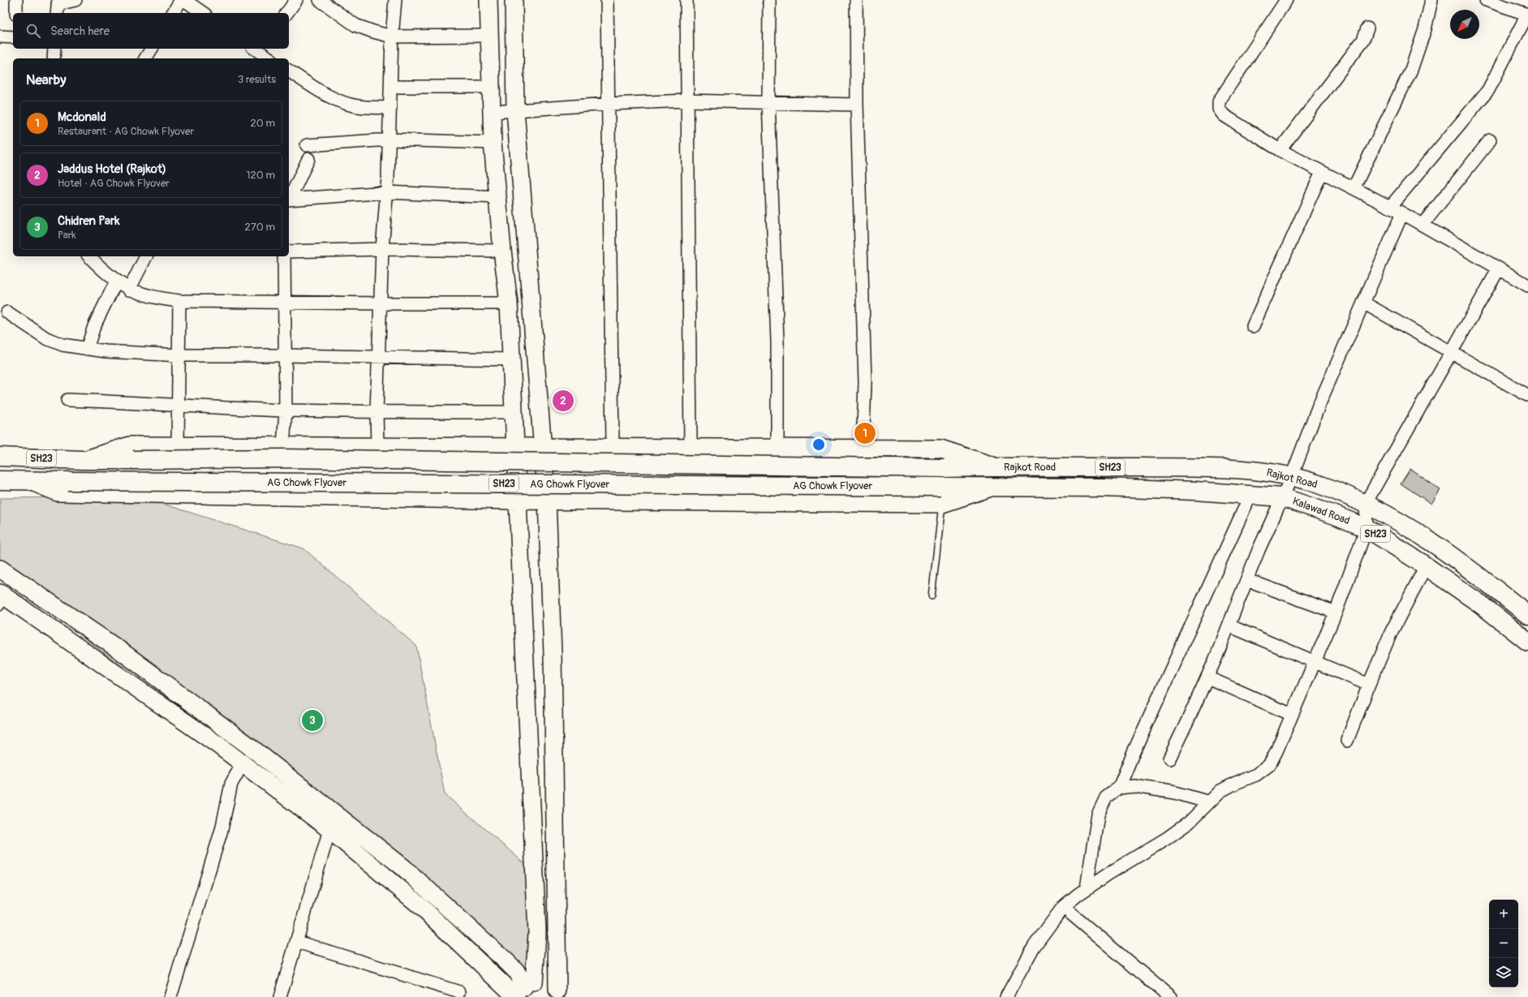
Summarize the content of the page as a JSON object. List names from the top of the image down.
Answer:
{
  "streets": {
    "main road": [
      "SH23",
      "Rajkot Road",
      "AG Chowk Flyover",
      "Kalawad Road"
    ]
  },
  "crossings": [
    ["SH23", "AG Chowk Flyover"],
    ["Rajkot Road", "AG Chowk Flyover"],
    ["Rajkot Road", "Kalawad Road"]
  ],
  "north": "bottom left",
  "page": {
    "search": "Search here",
    "heading": ["Nearby", "3 results"],
    "list": [
      {
        "mark": "1",
        "name": "Mcdonald",
        "note": "Restaurant · AG Chowk Flyover",
        "value": "20 m"
      },
      {
        "mark": "2",
        "name": "Jaddus Hotel (Rajkot)",
        "note": "Hotel · AG Chowk Flyover",
        "value": "120 m"
      },
      {
        "mark": "3",
        "name": "Chidren Park",
        "note": "Park",
        "value": "270 m"
      }
    ],
    "pins": ["2", "1", "3"],
    "map_buttons": ["+", "−"]
  }
}
